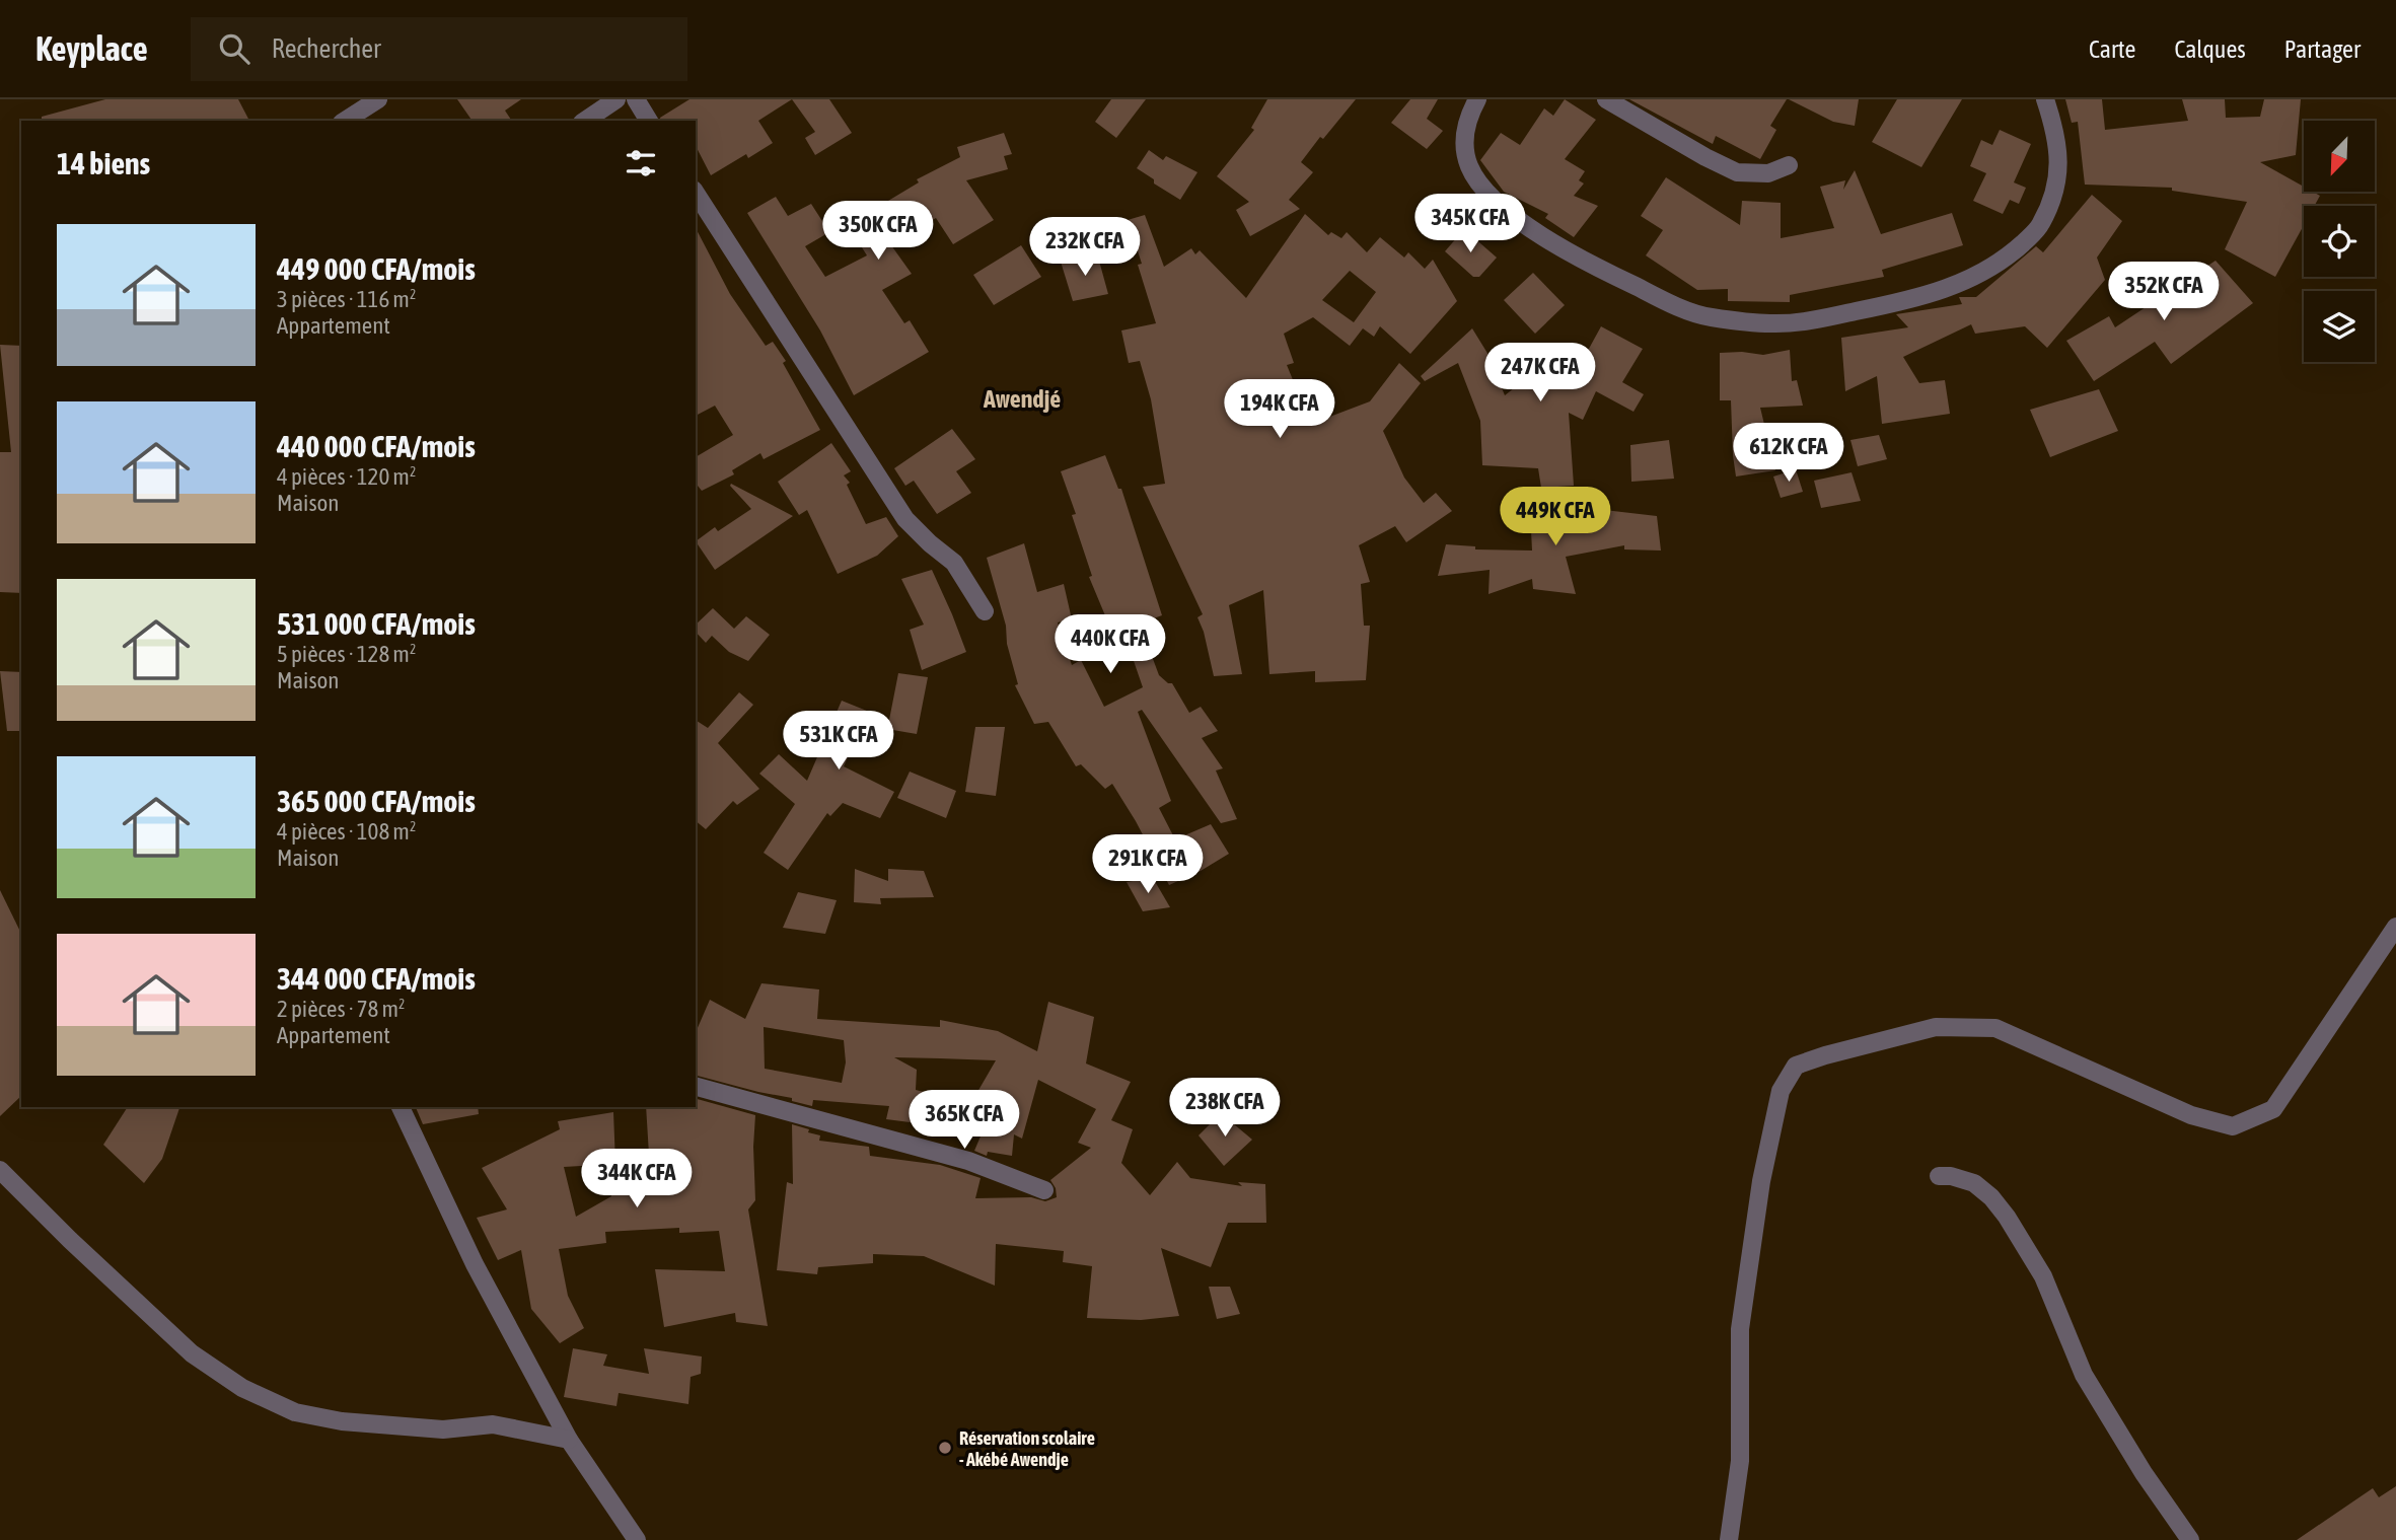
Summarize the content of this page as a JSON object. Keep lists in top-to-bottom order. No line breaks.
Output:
{"districts":["Awendjé"],"places":["Réservation scolaire - Akébé Awendje"],"north":"bottom left","page":{"header":"Keyplace","search":"Rechercher","nav":["Carte","Calques","Partager"],"heading":"14 biens","price":["345K CFA","350K CFA","232K CFA","352K CFA","247K CFA","194K CFA","612K CFA","449K CFA","440K CFA","531K CFA","291K CFA","238K CFA","365K CFA","344K CFA"],"list":[{"name":"449 000 CFA/mois","note":"3 pièces · 116 m² · Appartement"},{"name":"440 000 CFA/mois","note":"4 pièces · 120 m² · Maison"},{"name":"531 000 CFA/mois","note":"5 pièces · 128 m² · Maison"},{"name":"365 000 CFA/mois","note":"4 pièces · 108 m² · Maison"},{"name":"344 000 CFA/mois","note":"2 pièces · 78 m² · Appartement"}]}}
